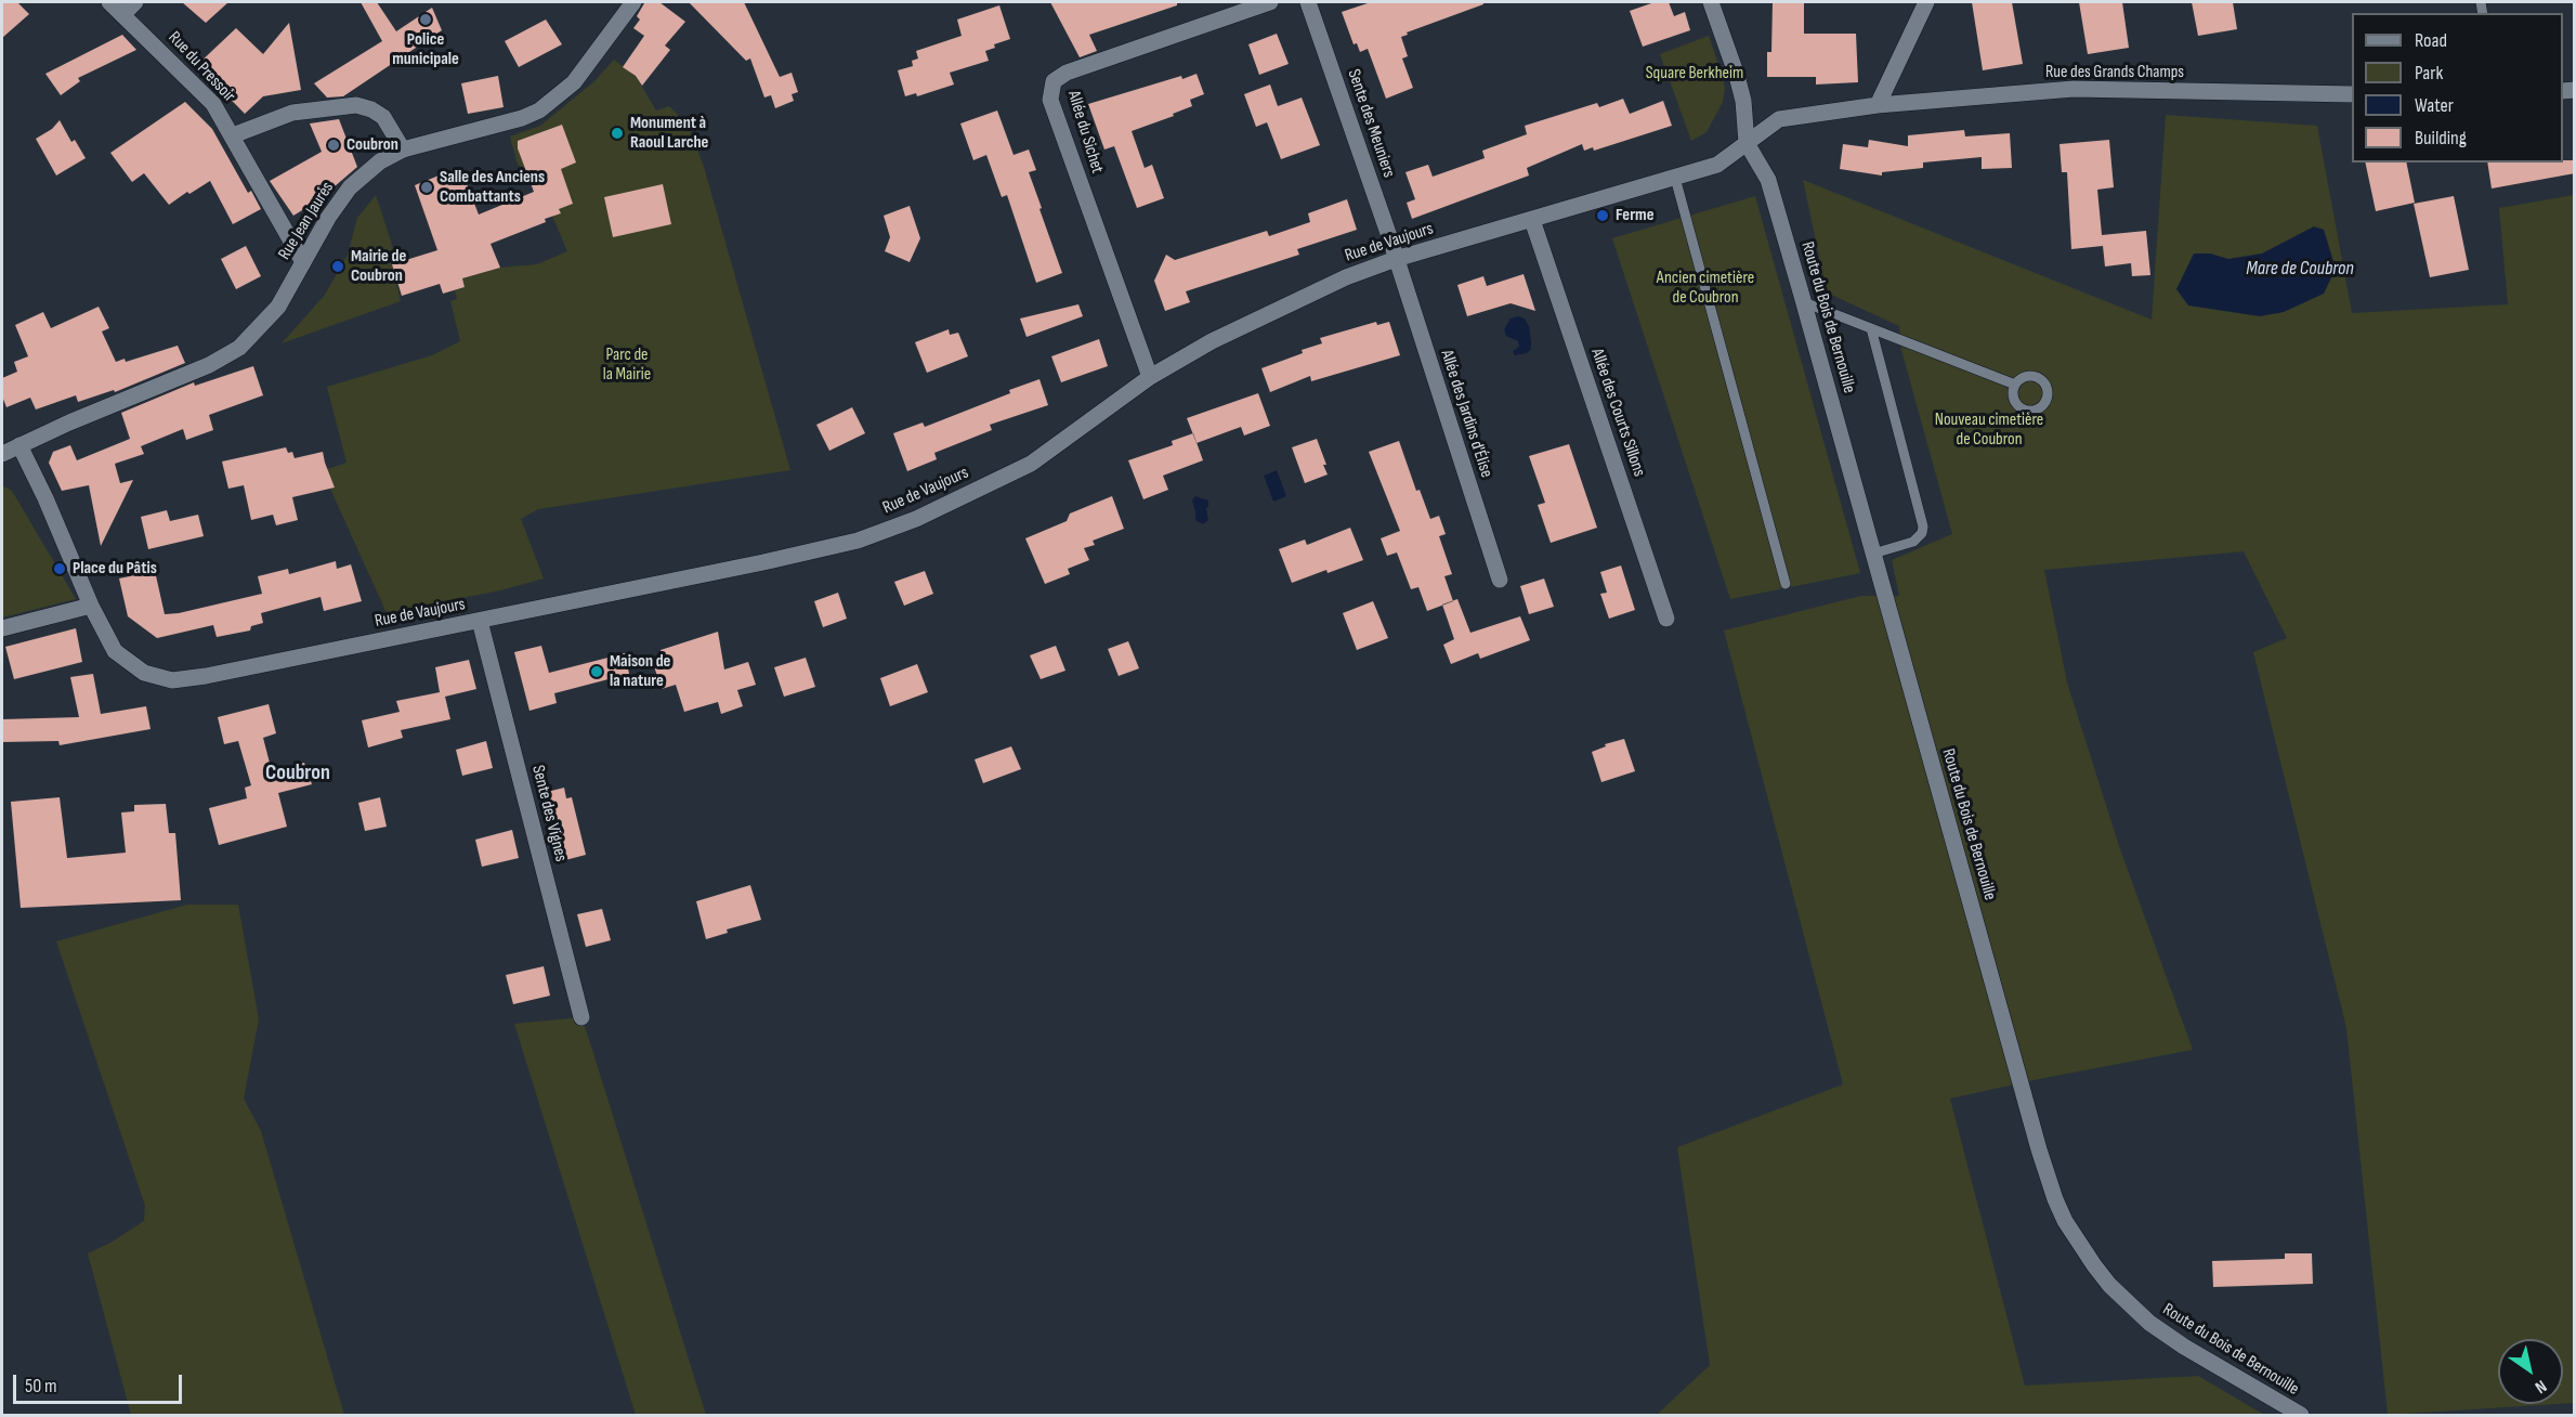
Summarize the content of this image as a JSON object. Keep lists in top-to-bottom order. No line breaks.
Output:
{"streets":{"street":["Rue du Pressoir","Rue des Grands Champs","Sente des Meuniers","Allée du Sichet","Rue Jean Jaurès","Rue de Vaujours","Route du Bois de Bernouille","Allée des Courts Sillons","Allée des Jardins d'Élise","Sente des Vignes"]},"crossings":[["Rue du Pressoir","Rue Jean Jaurès"],["Rue des Grands Champs","Rue de Vaujours"],["Rue des Grands Champs","Route du Bois de Bernouille"],["Sente des Meuniers","Rue de Vaujours"],["Sente des Meuniers","Allée des Jardins d'Élise"],["Allée du Sichet","Rue de Vaujours"],["Rue Jean Jaurès","Rue de Vaujours"],["Rue de Vaujours","Route du Bois de Bernouille"],["Rue de Vaujours","Allée des Courts Sillons"],["Rue de Vaujours","Allée des Jardins d'Élise"],["Rue de Vaujours","Sente des Vignes"]],"districts":["Coubron"],"water":["Mare de Coubron"],"parks":["Square Berkheim","Ancien cimetière de Coubron","Parc de la Mairie","Nouveau cimetière de Coubron"],"places":["Police municipale","Monument à Raoul Larche","Coubron","Salle des Anciens Combattants","Ferme","Mairie de Coubron","Place du Pâtis","Maison de la nature"],"legend":["Road","Park","Water","Building"],"scale_bar":"50 m","north":"bottom right"}
